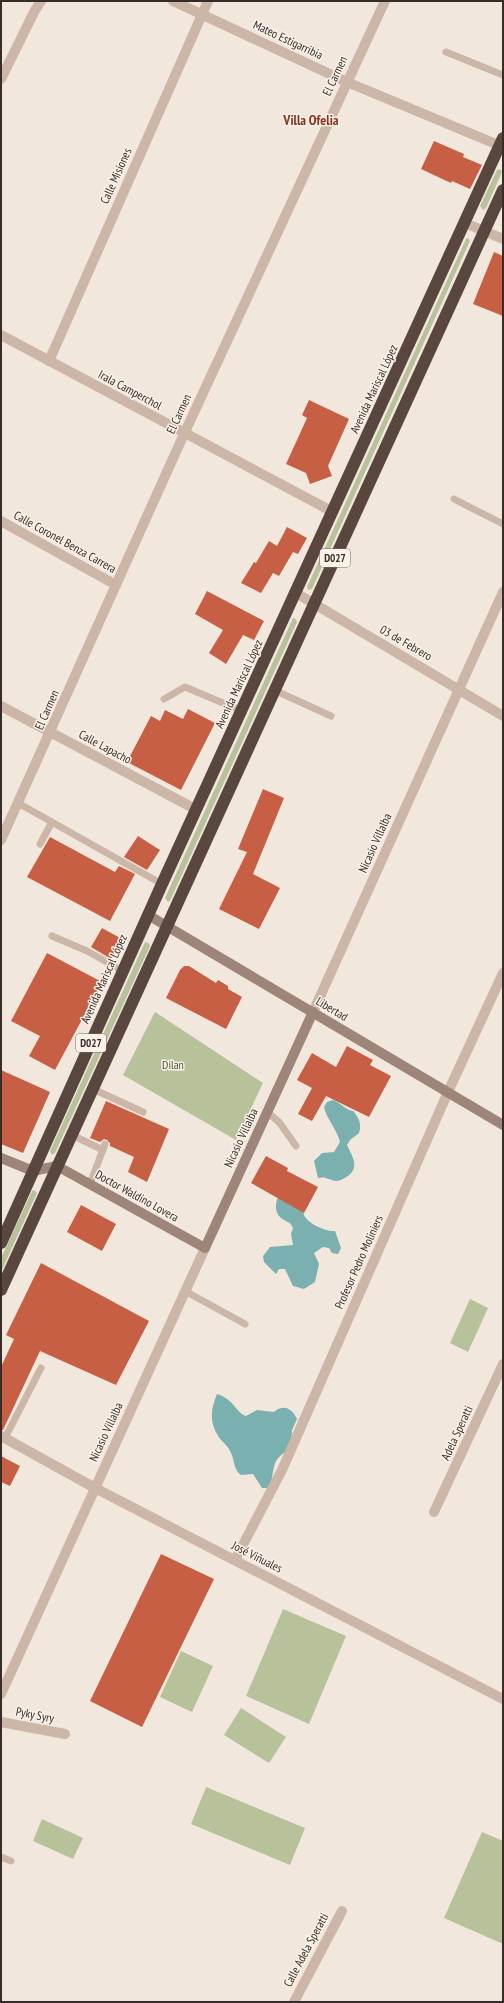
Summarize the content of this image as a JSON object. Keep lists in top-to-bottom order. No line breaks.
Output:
{"streets":{"highway":["Avenida Mariscal López","D027"],"main road":["Nicasio Villalba","Libertad","Doctor Waldino Lovera"],"street":["Mateo Estigarribia","El Carmen","Calle Misiones","Irala Camperchol","Calle Coronel Benza Carrera","03 de Febrero","Calle Lapacho","Profesor Pedro Moliniers","Adela Speratti","José Viñuales","Pyky Syry","Calle Adela Speratti"]},"crossings":[["Mateo Estigarribia","El Carmen"],["Mateo Estigarribia","Calle Misiones"],["Mateo Estigarribia","Avenida Mariscal López"],["El Carmen","Irala Camperchol"],["El Carmen","Calle Coronel Benza Carrera"],["El Carmen","Calle Lapacho"],["Calle Misiones","Irala Camperchol"],["Avenida Mariscal López","Irala Camperchol"],["Avenida Mariscal López","03 de Febrero"],["Avenida Mariscal López","Calle Lapacho"],["Avenida Mariscal López","Libertad"],["D027","03 de Febrero"],["D027","Libertad"],["D027","Doctor Waldino Lovera"],["03 de Febrero","Nicasio Villalba"],["Nicasio Villalba","Libertad"],["Nicasio Villalba","Doctor Waldino Lovera"],["Nicasio Villalba","José Viñuales"],["Libertad","Profesor Pedro Moliniers"],["Profesor Pedro Moliniers","José Viñuales"]],"districts":["Villa Ofelia"],"parks":["Dilan"]}
